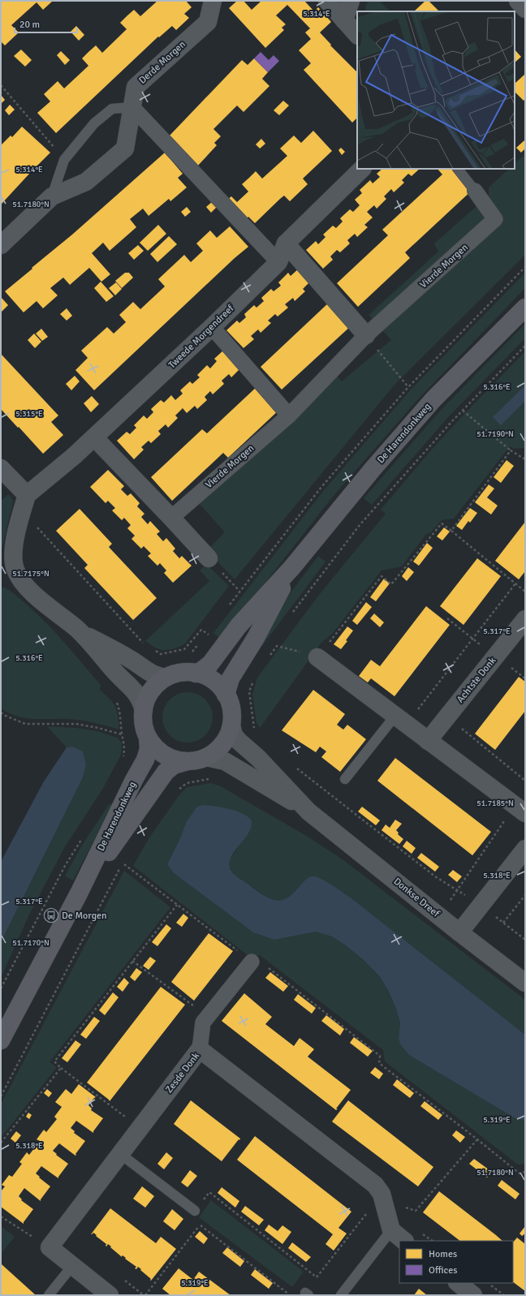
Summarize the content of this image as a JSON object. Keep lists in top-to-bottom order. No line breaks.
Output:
{"streets":{"main road":["De Harendonkweg"],"street":["Derde Morgen","Vierde Morgen","Tweede Morgendreef","Achtste Donk","Donkse Dreef","Zesde Donk"]},"crossings":[["De Harendonkweg","Donkse Dreef"]],"places":{"bus stop":["De Morgen"]},"legend":["Homes","Offices"],"scale_bar":"20 m","coordinates":["5.314°E","51.7180°N","5.316°E","5.315°E","51.7190°N","51.7175°N","5.317°E","51.7185°N","5.318°E","51.7170°N","5.319°E"]}
